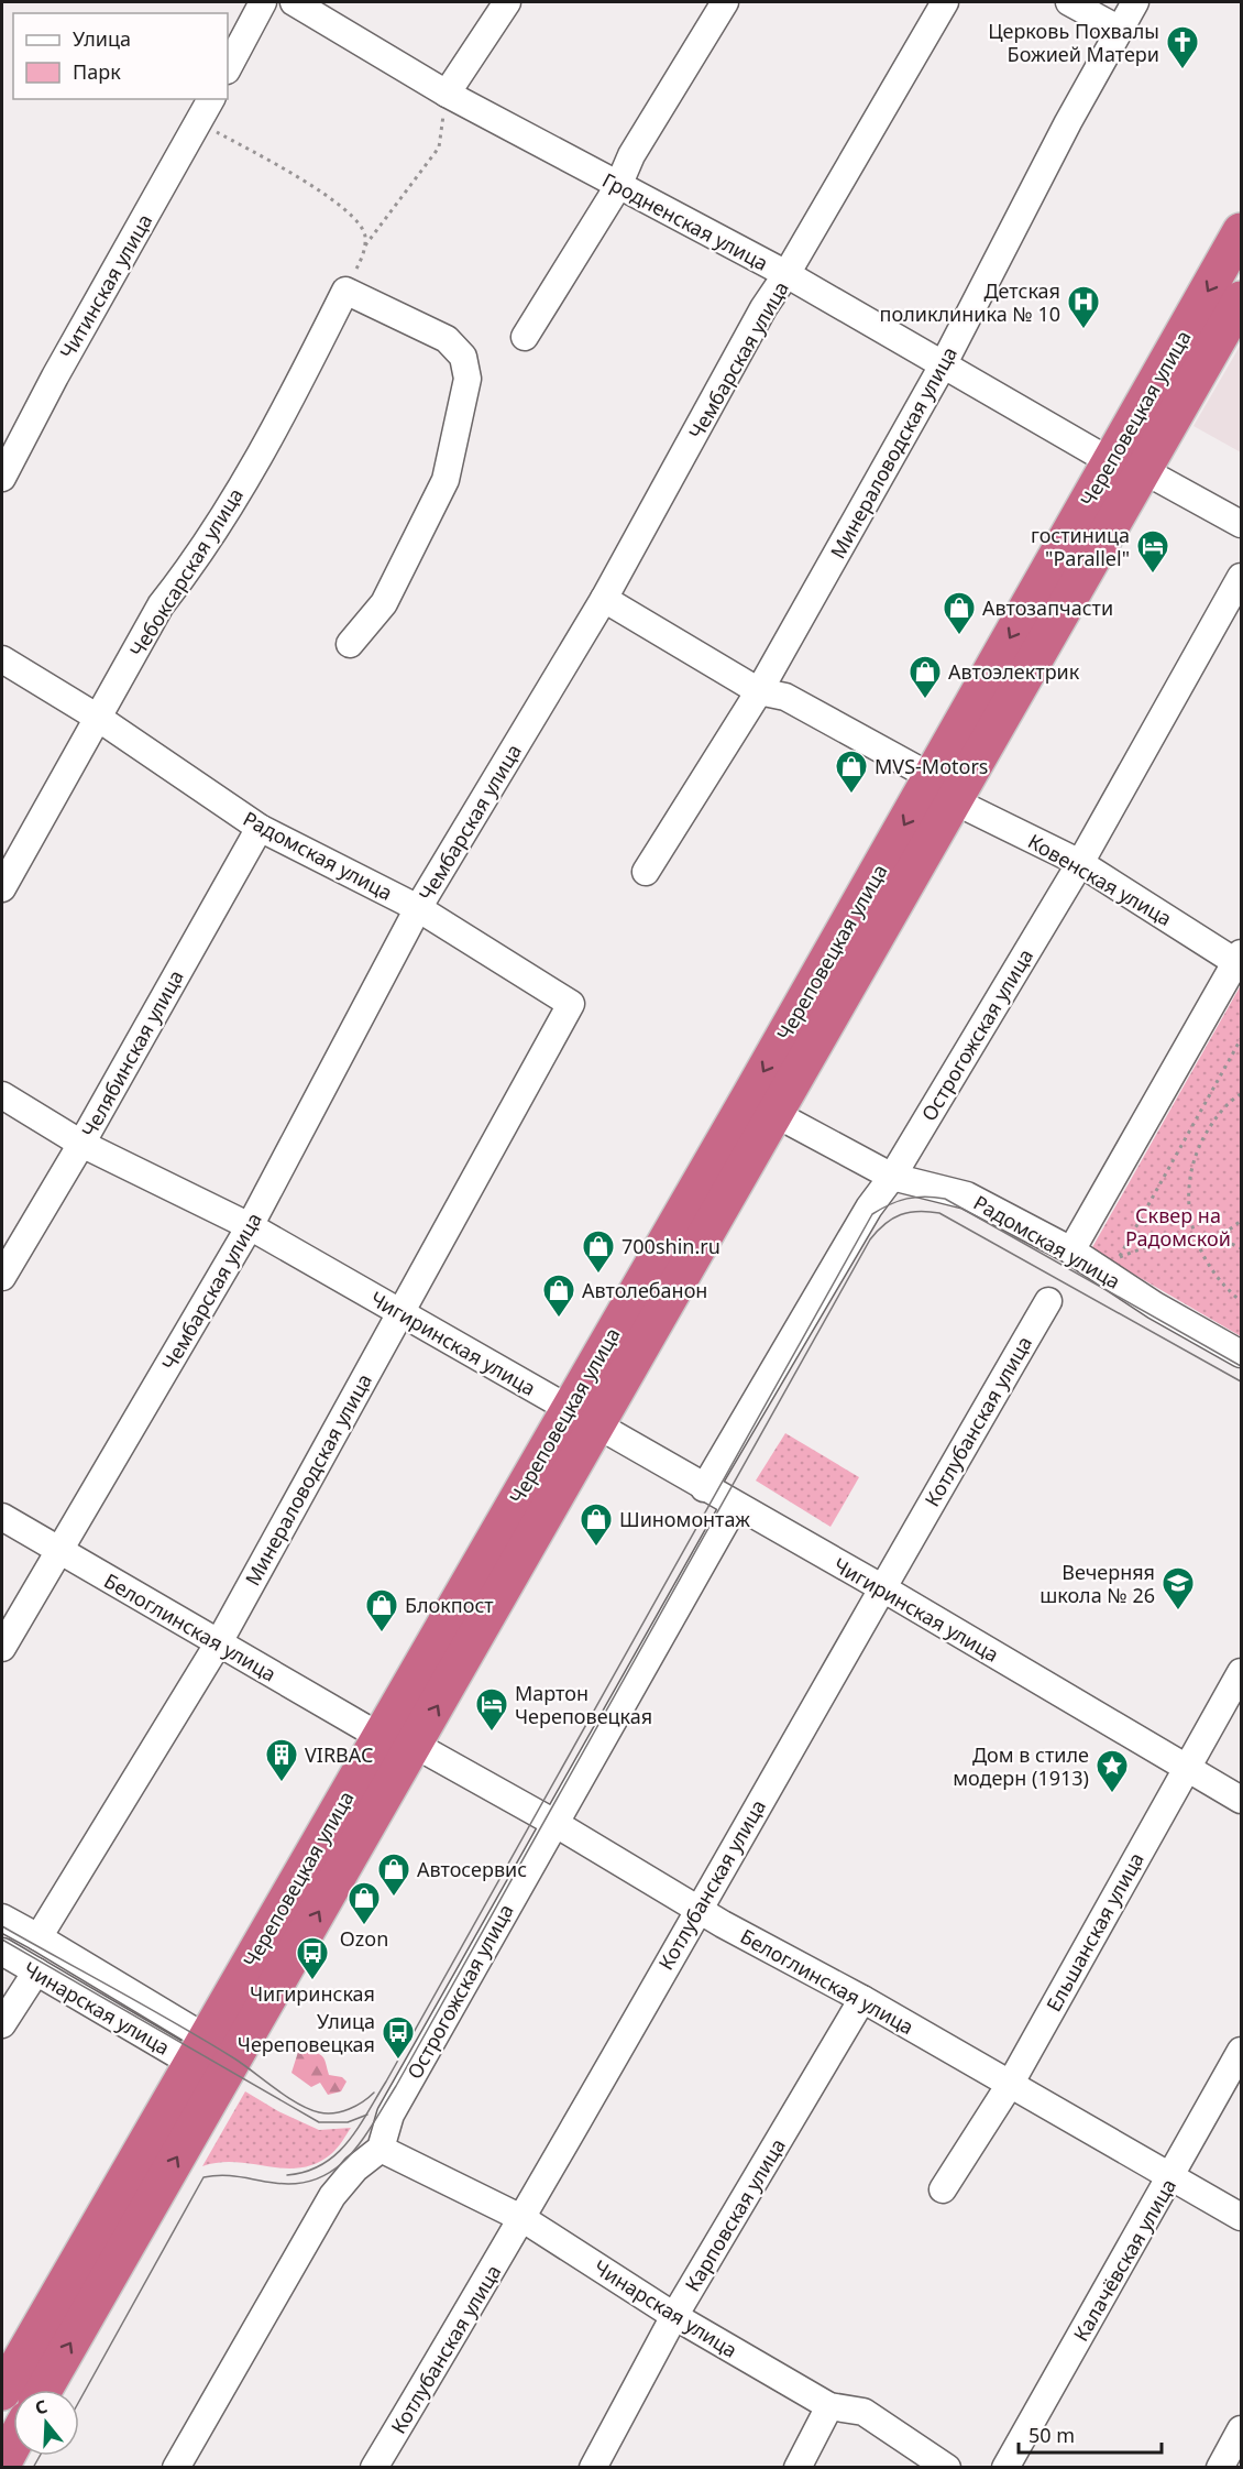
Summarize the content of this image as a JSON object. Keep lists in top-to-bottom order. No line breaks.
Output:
{"streets":{"highway":["Череповецкая улица"],"street":["Гродненская улица","Читинская улица","Чембарская улица","Минераловодская улица","Чебоксарская улица","Радомская улица","Ковенская улица","Острогожская улица","Челябинская улица","Чигиринская улица","Котлубанская улица","Белоглинская улица","Ельшанская улица","Чинарская улица","Карповская улица","Калачёвская улица"]},"crossings":[["Гродненская улица","Чембарская улица"],["Гродненская улица","Череповецкая улица"],["Гродненская улица","Минераловодская улица"],["Чембарская улица","Радомская улица"],["Чембарская улица","Ковенская улица"],["Чембарская улица","Чигиринская улица"],["Чембарская улица","Белоглинская улица"],["Череповецкая улица","Радомская улица"],["Череповецкая улица","Ковенская улица"],["Череповецкая улица","Чигиринская улица"],["Череповецкая улица","Белоглинская улица"],["Череповецкая улица","Чинарская улица"],["Минераловодская улица","Радомская улица"],["Минераловодская улица","Ковенская улица"],["Минераловодская улица","Чигиринская улица"],["Минераловодская улица","Белоглинская улица"],["Минераловодская улица","Чинарская улица"],["Чебоксарская улица","Радомская улица"],["Радомская улица","Острогожская улица"],["Радомская улица","Челябинская улица"],["Ковенская улица","Острогожская улица"],["Острогожская улица","Чигиринская улица"],["Острогожская улица","Белоглинская улица"],["Острогожская улица","Чинарская улица"],["Челябинская улица","Чигиринская улица"],["Чигиринская улица","Котлубанская улица"],["Чигиринская улица","Ельшанская улица"],["Котлубанская улица","Белоглинская улица"],["Котлубанская улица","Чинарская улица"],["Белоглинская улица","Ельшанская улица"],["Белоглинская улица","Карповская улица"],["Белоглинская улица","Калачёвская улица"],["Чинарская улица","Карповская улица"]],"parks":["Сквер на Радомской"],"places":{"church":["Церковь Похвалы Божией Матери"],"hospital":["Детская поликлиника № 10"],"hotel":["гостиница \"Parallel\"","Мартон Череповецкая"],"shop":["Автозапчасти","Автоэлектрик","MVS-Motors","700shin.ru","Автолебанон","Шиномонтаж","Блокпост","Автосервис","Ozon"],"school or university":["Вечерняя школа № 26"],"building":["VIRBAC"],"place":["Дом в стиле модерн (1913)"],"bus stop":["Чигиринская","Улица Череповецкая"]},"legend":["Улица","Парк"],"scale_bar":"50 m","north":"top"}
